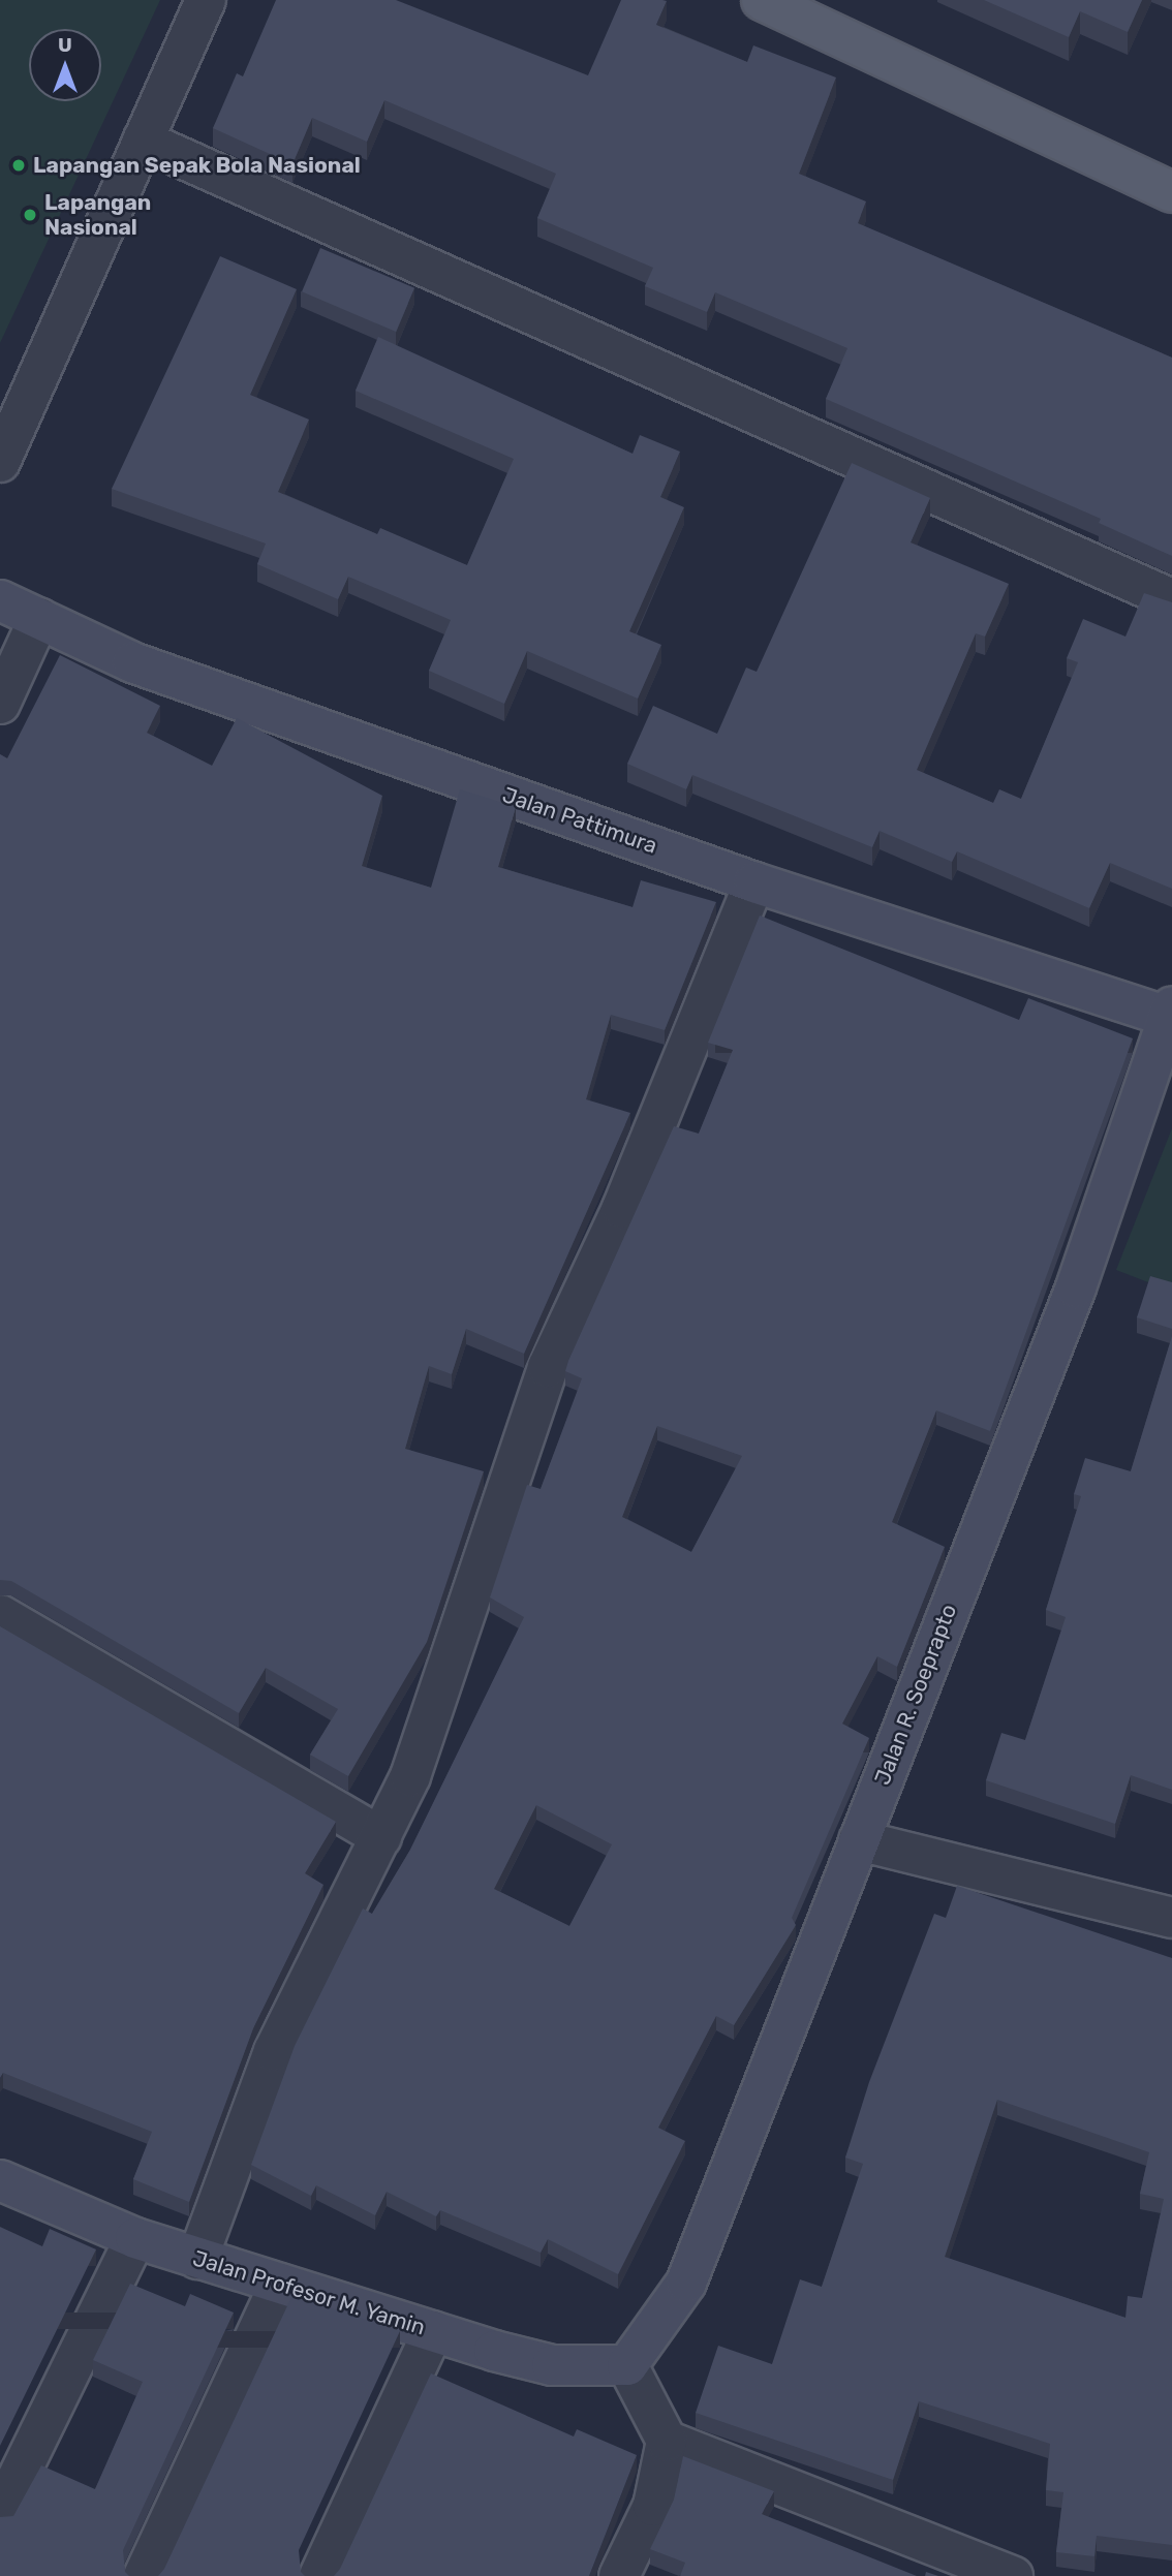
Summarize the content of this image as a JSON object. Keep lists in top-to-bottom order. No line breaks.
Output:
{"streets":{"main road":["Jalan Pattimura","Jalan R. Soeprapto","Jalan Profesor M. Yamin"]},"crossings":[["Jalan Pattimura","Jalan R. Soeprapto"],["Jalan R. Soeprapto","Jalan Profesor M. Yamin"]],"places":["Lapangan Sepak Bola Nasional","Lapangan Nasional"],"north":"top"}
